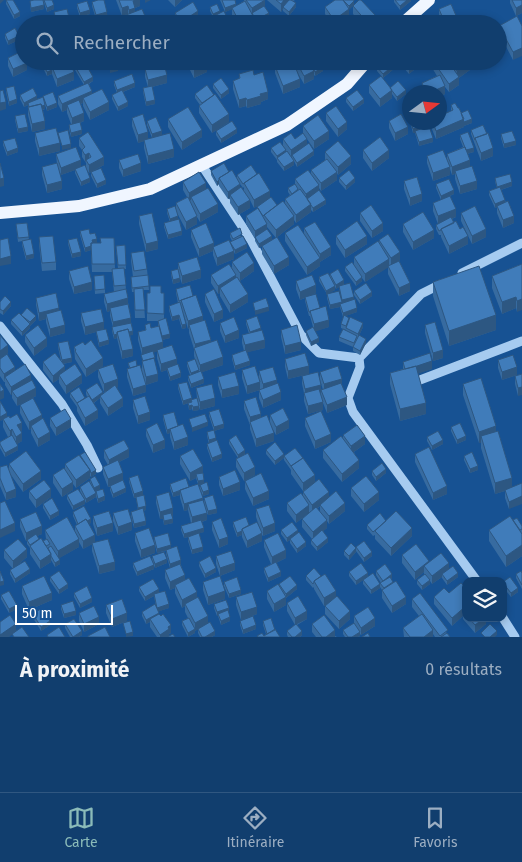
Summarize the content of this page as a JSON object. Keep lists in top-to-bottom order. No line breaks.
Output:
{"scale_bar":"50 m","north":"right","page":{"search":"Rechercher","scale":"50 m","heading":["À proximité","0 résultats"],"nav":["Carte","Itinéraire","Favoris"]}}
